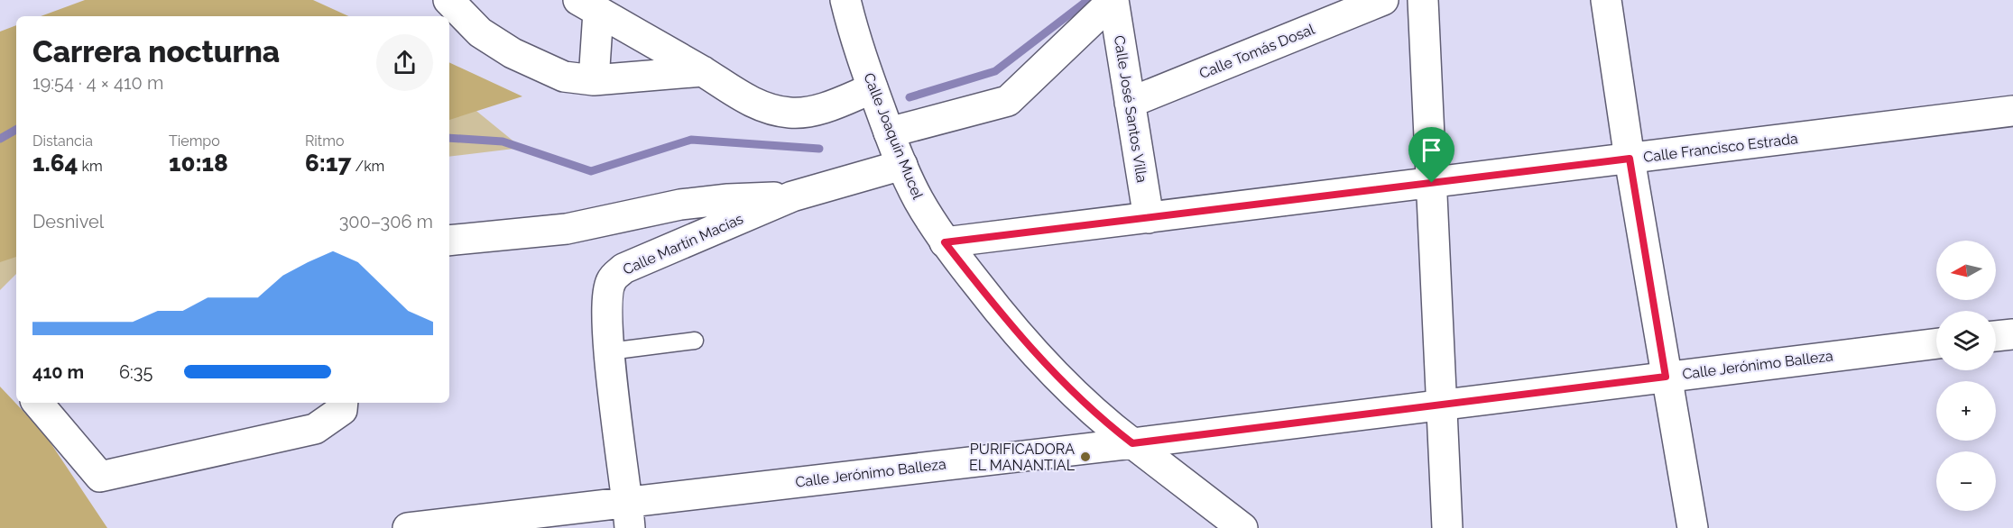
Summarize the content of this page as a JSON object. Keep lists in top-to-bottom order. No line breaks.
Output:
{"streets":{"street":["Calle Tomás Dosal","Calle José Santos Villa","Calle Joaquín Mucel","Calle Francisco Estrada","Calle Martín Macías","Calle Jerónimo Balleza"]},"crossings":[["Calle Tomás Dosal","Calle José Santos Villa"],["Calle José Santos Villa","Calle Francisco Estrada"],["Calle Joaquín Mucel","Calle Francisco Estrada"],["Calle Joaquín Mucel","Calle Martín Macías"],["Calle Joaquín Mucel","Calle Jerónimo Balleza"],["Calle Martín Macías","Calle Jerónimo Balleza"]],"places":["PURIFICADORA EL MANANTIAL"],"north":"left","page":{"heading":["Carrera nocturna","19:54 · 4 × 410 m"],"stats":[["Distancia","1.64 km"],["Tiempo","10:18"],["Ritmo","6:17 /km"]],"chart":["Desnivel","300–306 m"],"map_buttons":["+","−"],"list":[{"name":"410 m","note":"6:35"}]}}
